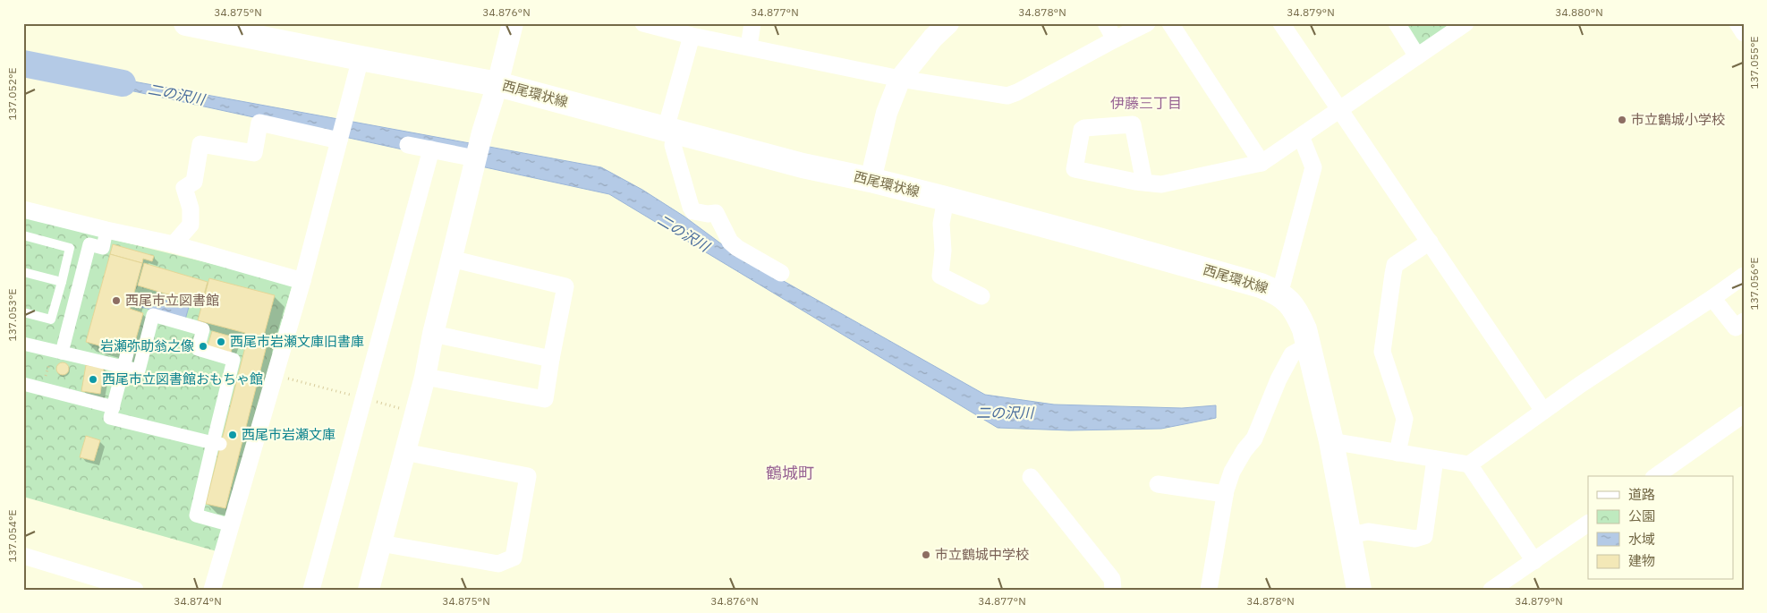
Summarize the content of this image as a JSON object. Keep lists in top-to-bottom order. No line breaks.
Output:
{"streets":{"main road":["西尾環状線"]},"districts":["伊藤三丁目","鶴城町"],"water":["二の沢川"],"places":["市立鶴城小学校","西尾市立図書館","西尾市岩瀬文庫旧書庫","岩瀬弥助翁之像","西尾市立図書館おもちゃ館","西尾市岩瀬文庫","市立鶴城中学校"],"legend":["道路","公園","水域","建物"],"coordinates":["34.875°N","34.876°N","34.877°N","34.878°N","34.879°N","34.880°N","137.055°E","137.052°E","137.056°E","137.053°E","137.054°E","34.874°N"]}
